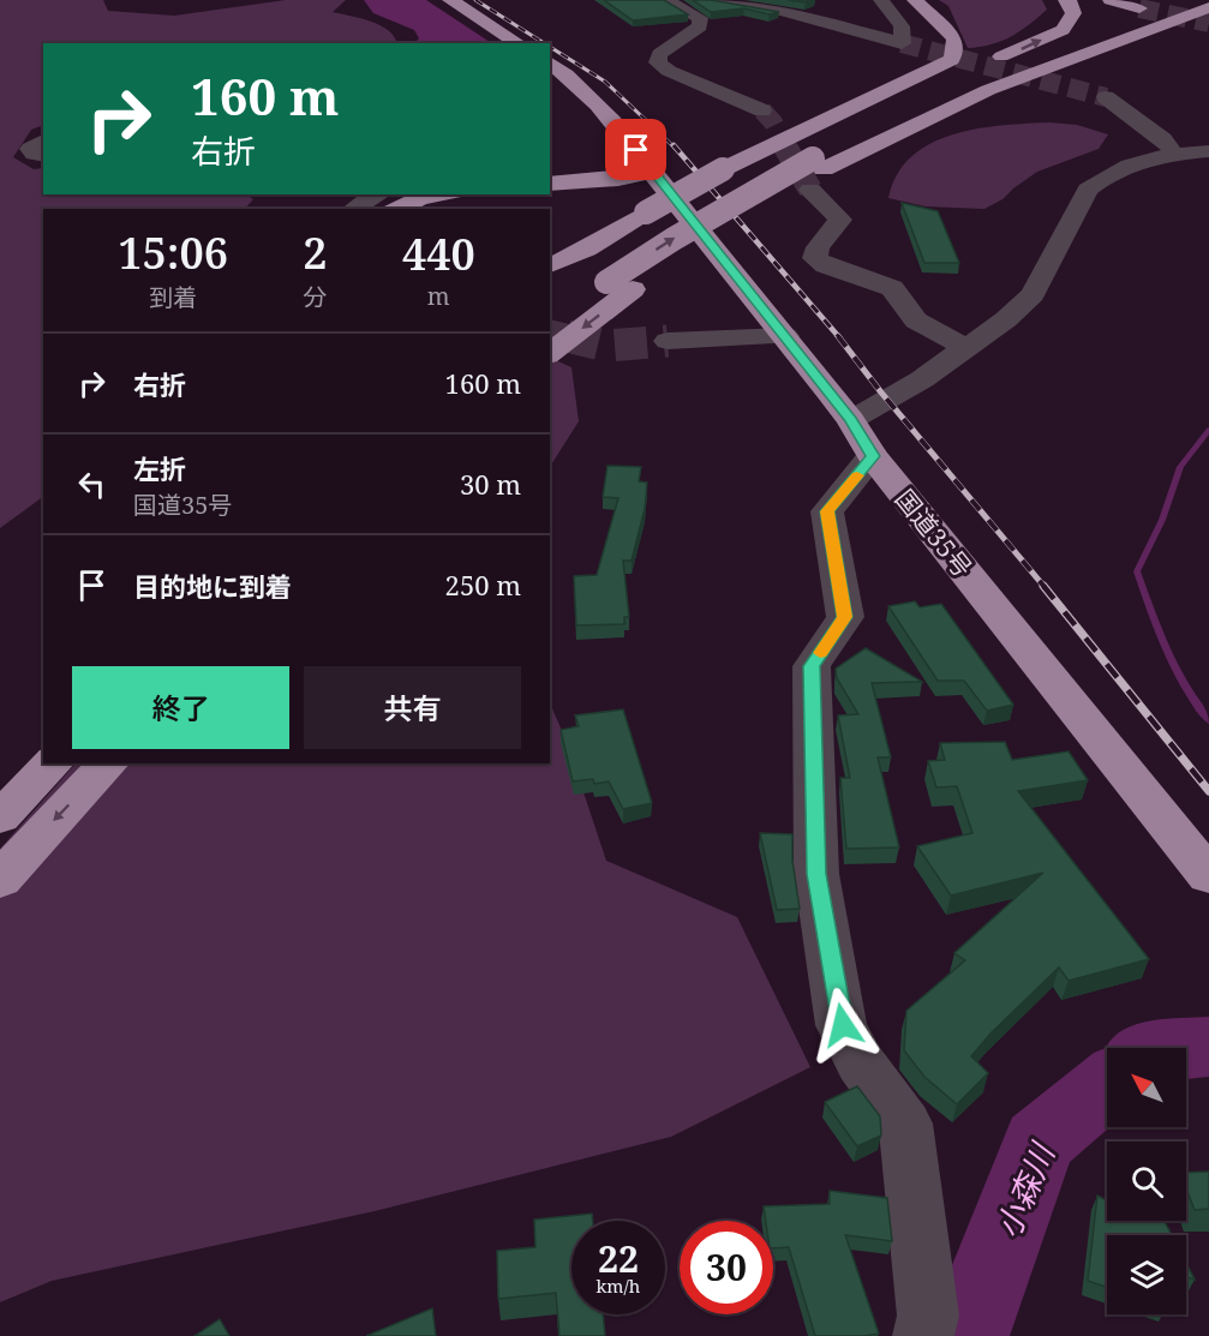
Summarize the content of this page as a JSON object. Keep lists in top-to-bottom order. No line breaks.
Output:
{"streets":{"highway":["国道35号"]},"water":["小森川"],"north":"top left","page":{"turn":["160 m","右折"],"eta":["15:06","到着","2","分","440","m"],"list":[{"name":"右折","value":"160 m"},{"name":"左折","note":"国道35号","value":"30 m"},{"name":"目的地に到着","value":"250 m"}],"buttons":["終了","共有"],"speed":"22 km/h","limit":"30"}}
